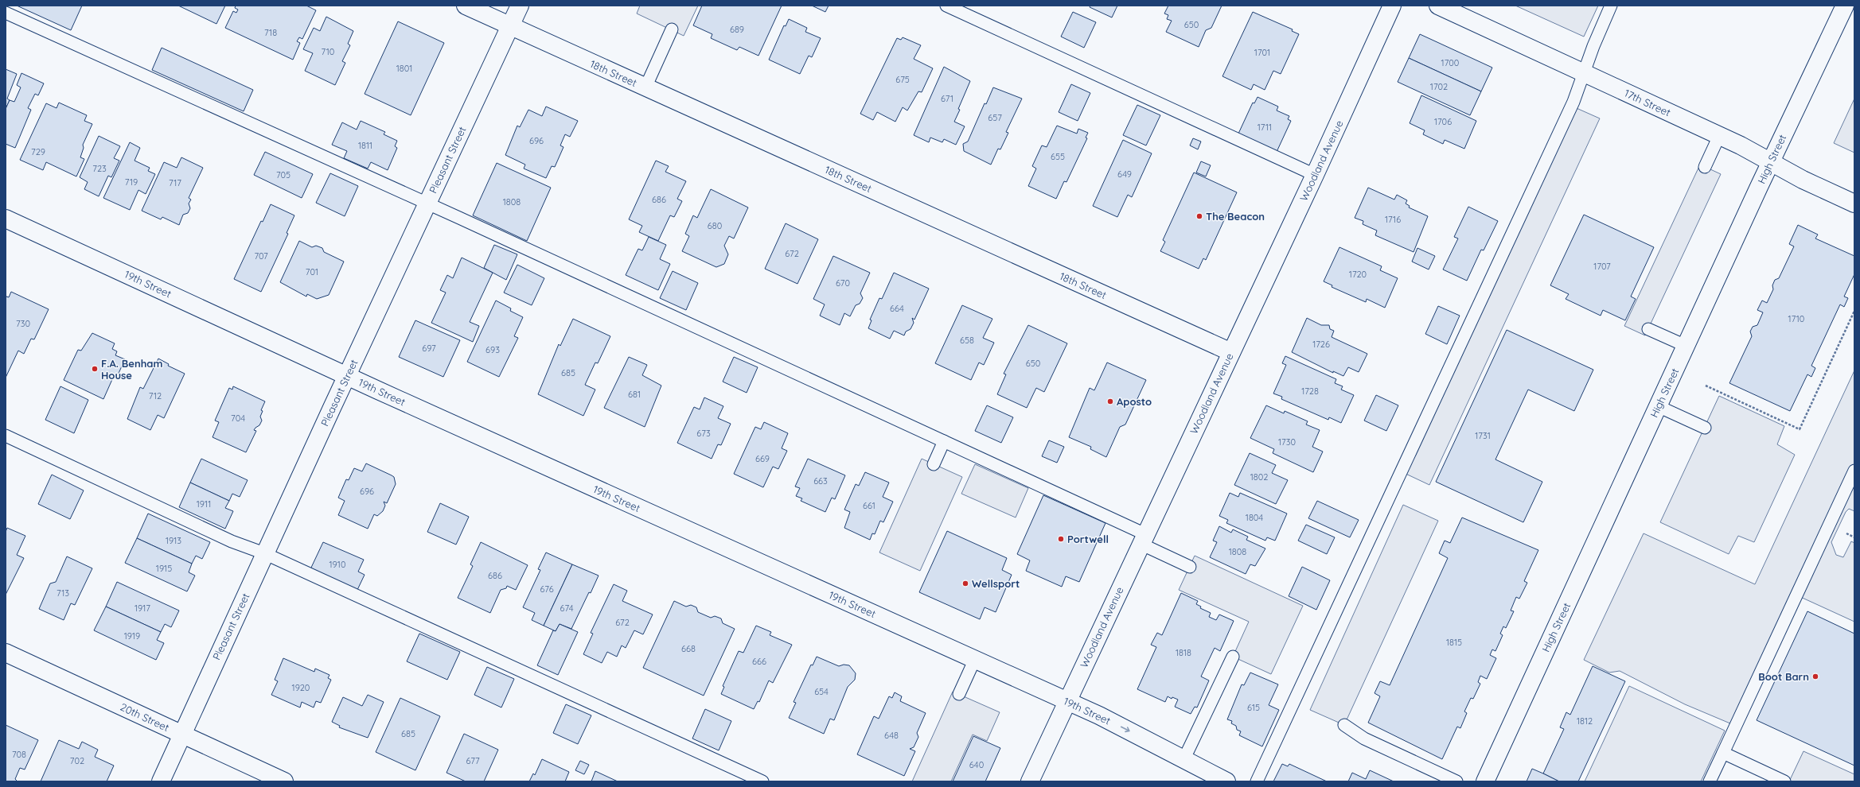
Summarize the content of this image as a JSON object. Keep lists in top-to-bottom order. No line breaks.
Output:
{"streets":{"street":["18th Street","17th Street","High Street","Pleasant Street","Woodland Avenue","19th Street","20th Street"]},"crossings":[["18th Street","Pleasant Street"],["18th Street","Woodland Avenue"],["17th Street","High Street"],["Pleasant Street","19th Street"],["Pleasant Street","20th Street"],["Woodland Avenue","19th Street"]],"places":["The Beacon","F.A. Benham House","Aposto","Portwell","Wellsport","Boot Barn"],"house_numbers":["650","689","718","710","1701","1700","1801","675","1702","671","657","1706","1711","696","1811","729","655","723","649","705","719","717","686","1808","1716","680","672","707","1707","701","1720","670","664","1710","730","658","1726","697","693","650","685","1728","681","712","704","673","1731","1730","669","1802","663","696","1911","661","1804","1913","1808","1910","1915","686","676","713","1917","674","672","1919","1815","668","1818","666","1920","654","615","1812","685","648","708","702","677","640"]}
